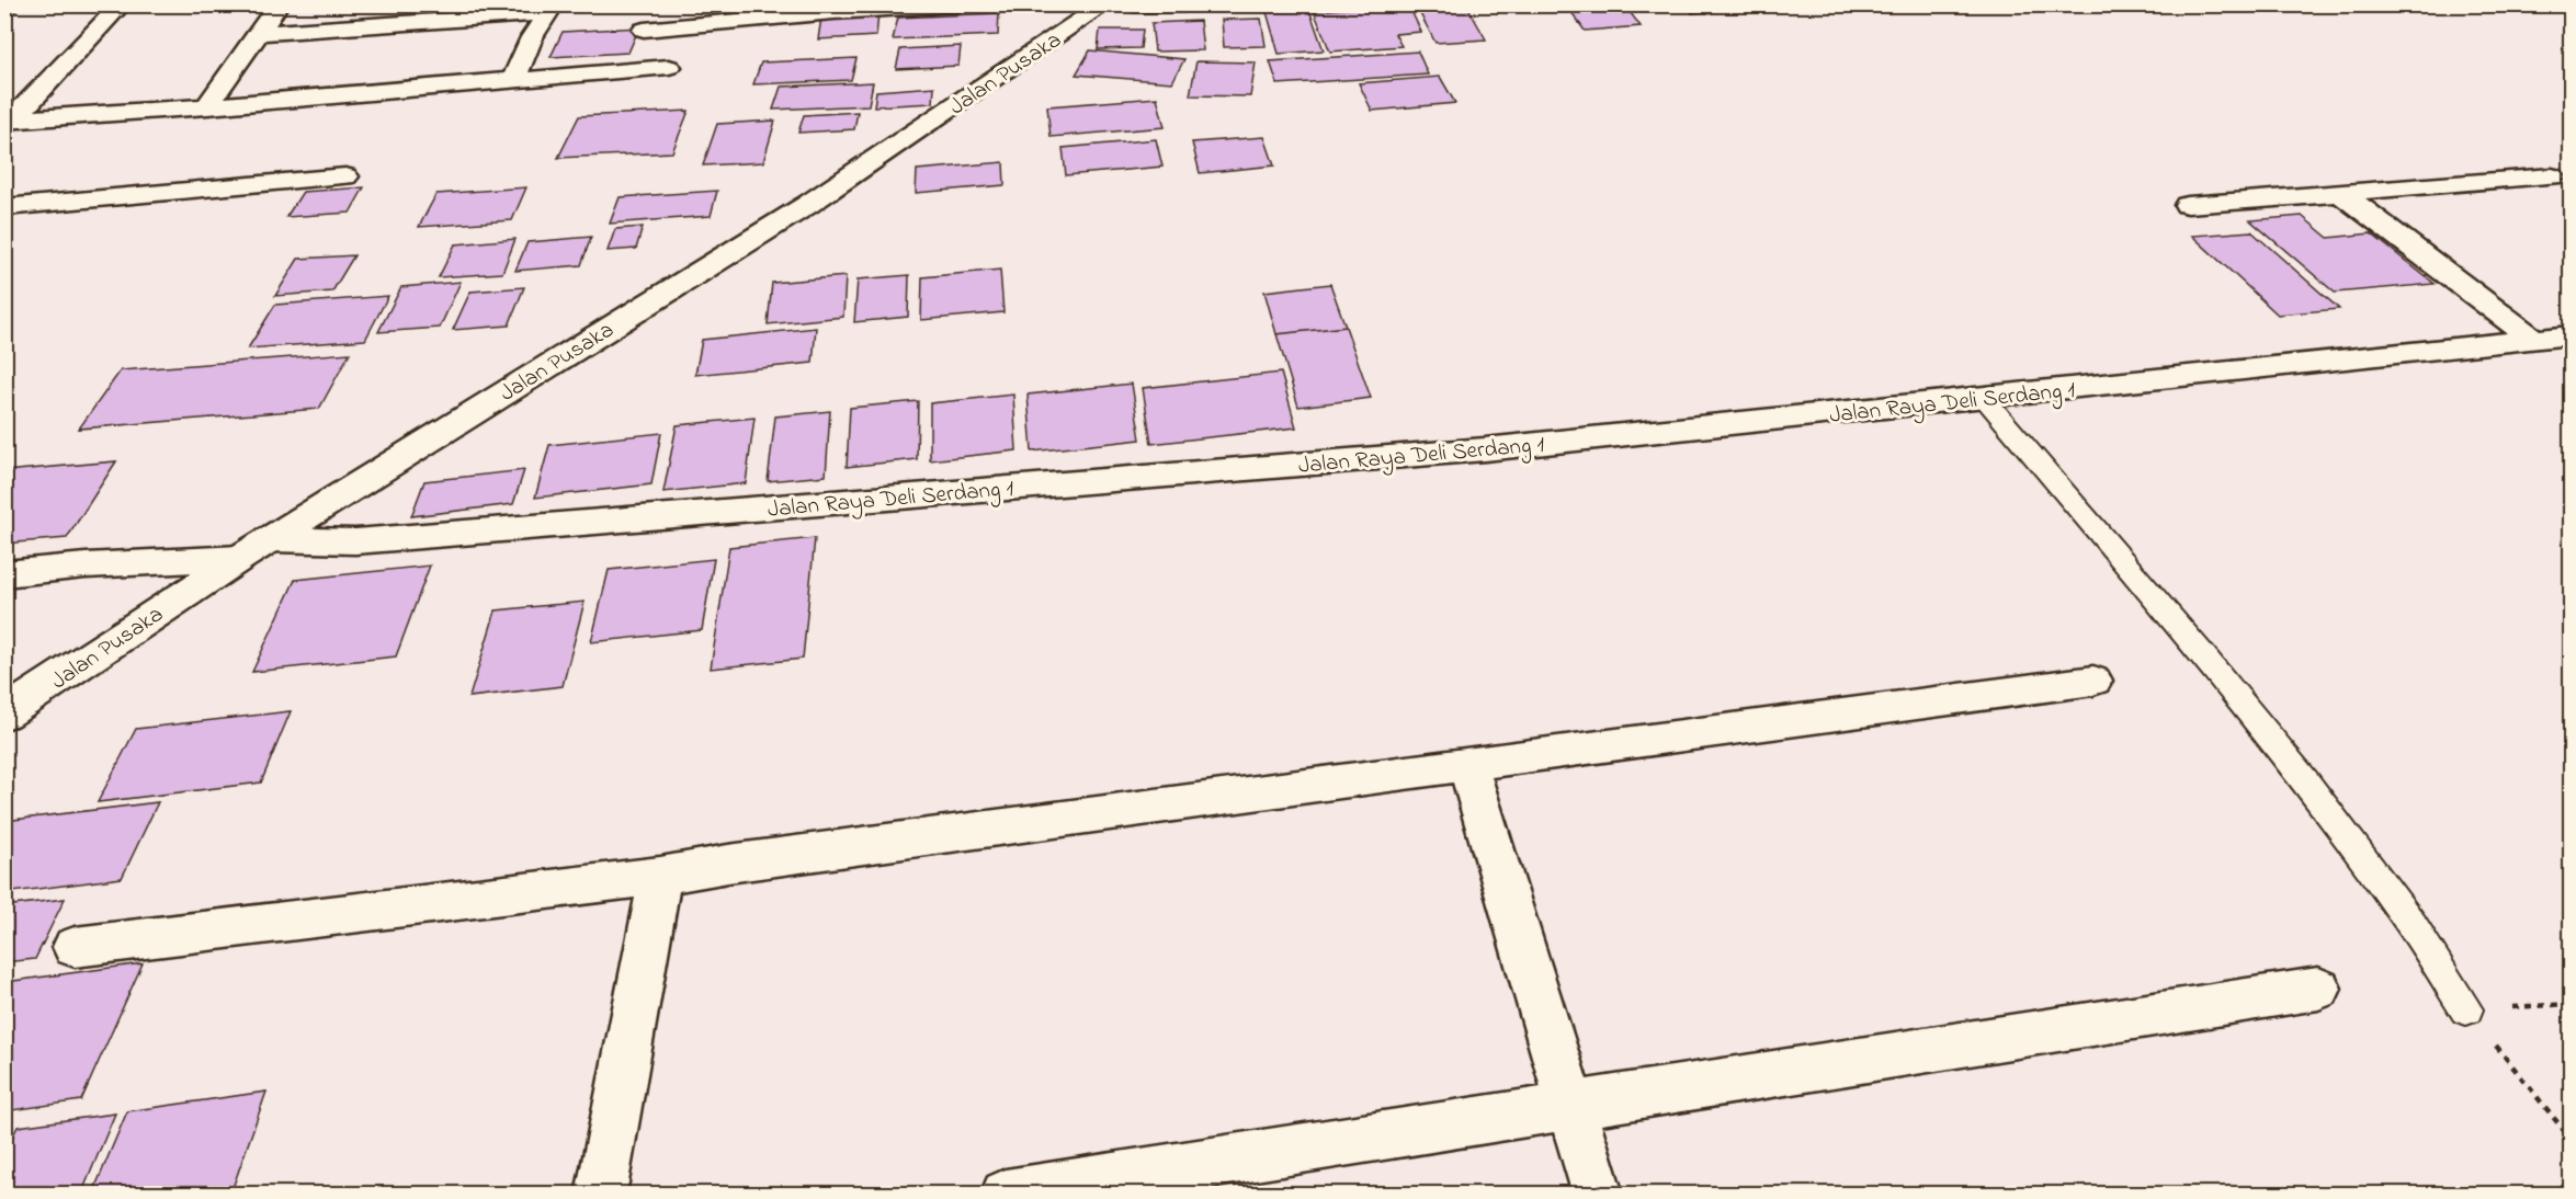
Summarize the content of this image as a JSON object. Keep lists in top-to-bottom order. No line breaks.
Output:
{"streets":{"street":["Jalan Pusaka","Jalan Raya Deli Serdang 1"]},"crossings":[["Jalan Pusaka","Jalan Raya Deli Serdang 1"]]}
